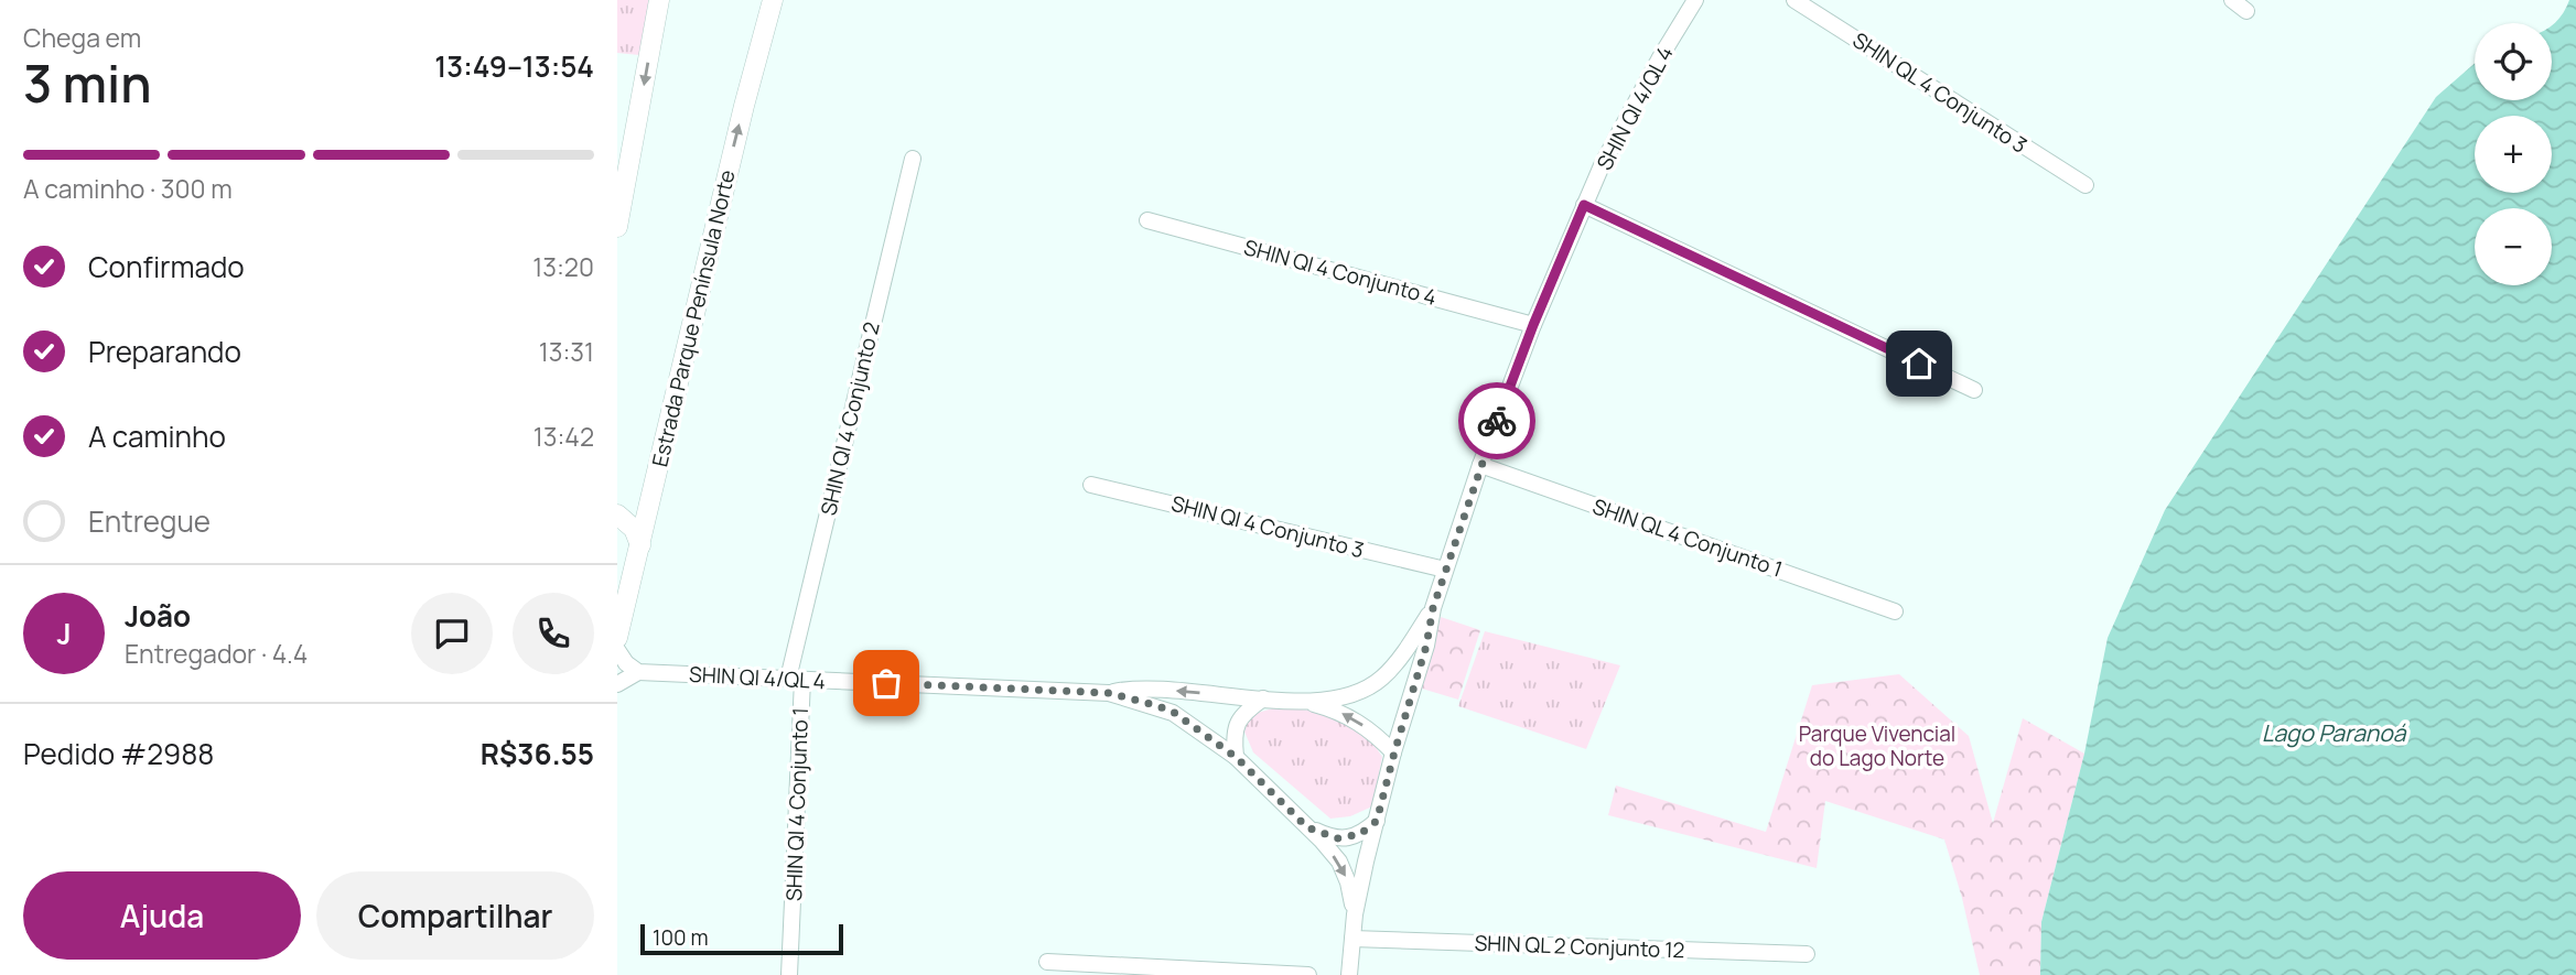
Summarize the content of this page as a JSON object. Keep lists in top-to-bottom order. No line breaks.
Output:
{"streets":{"main road":["Estrada Parque Península Norte"],"street":["SHIN QL 4 Conjunto 3","SHIN QI 4/QL 4","SHIN QI 4 Conjunto 4","SHIN QI 4 Conjunto 2","SHIN QI 4 Conjunto 3","SHIN QL 4 Conjunto 1","SHIN QI 4 Conjunto 1","SHIN QL 2 Conjunto 12"]},"crossings":[["SHIN QI 4/QL 4","SHIN QI 4 Conjunto 4"],["SHIN QI 4/QL 4","SHIN QI 4 Conjunto 2"],["SHIN QI 4/QL 4","SHIN QI 4 Conjunto 3"],["SHIN QI 4/QL 4","SHIN QL 4 Conjunto 1"],["SHIN QI 4/QL 4","SHIN QI 4 Conjunto 1"],["SHIN QI 4 Conjunto 2","SHIN QI 4 Conjunto 1"]],"water":["Lago Paranoá"],"parks":["Parque Vivencial do Lago Norte"],"scale_bar":"100 m","page":{"heading":["3 min","Chega em","13:49–13:54"],"panel":["João","Entregador · 4.4","Pedido #2988","R$36.55"],"map_buttons":["+","−"],"bar":"A caminho · 300 m","list":[["Confirmado","13:20"],["Preparando","13:31"],["A caminho","13:42"],"Entregue"],"round":"J","buttons":["Ajuda","Compartilhar"],"scale":"100 m"}}
